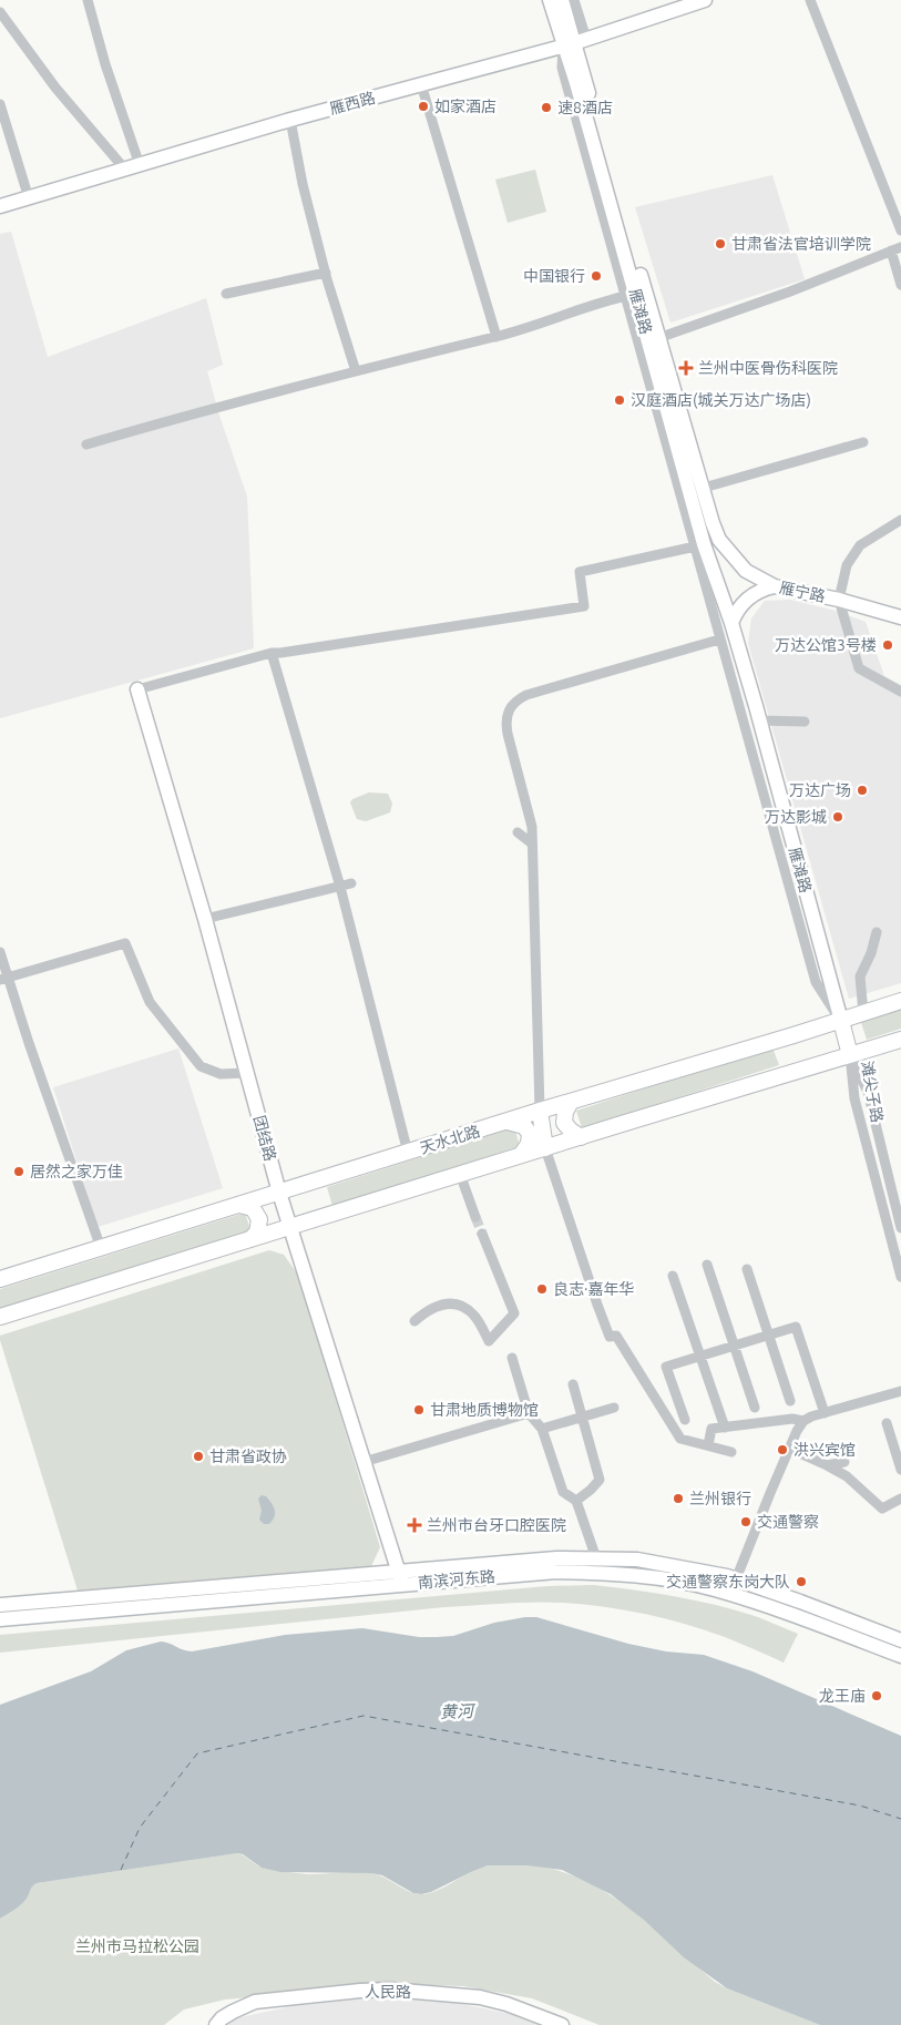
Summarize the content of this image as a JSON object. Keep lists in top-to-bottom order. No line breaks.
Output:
{"streets":{"main road":["雁西路","雁滩路","雁宁路","团结路","天水北路","南滨河东路","人民路"],"street":["滩尖子路"]},"crossings":[["雁西路","雁滩路"],["雁滩路","雁宁路"],["雁滩路","天水北路"],["团结路","天水北路"],["团结路","南滨河东路"]],"water":["黄河"],"parks":["兰州市马拉松公园"],"places":{"other":["如家酒店","速8酒店","甘肃省法官培训学院","中国银行","汉庭酒店(城关万达广场店)","万达公馆3号楼","万达广场","万达影城","居然之家万佳","良志·嘉年华","甘肃地质博物馆","洪兴宾馆","甘肃省政协","兰州银行","交通警察","交通警察东岗大队","龙王庙"],"health":["兰州中医骨伤科医院","兰州市台牙口腔医院"]}}
